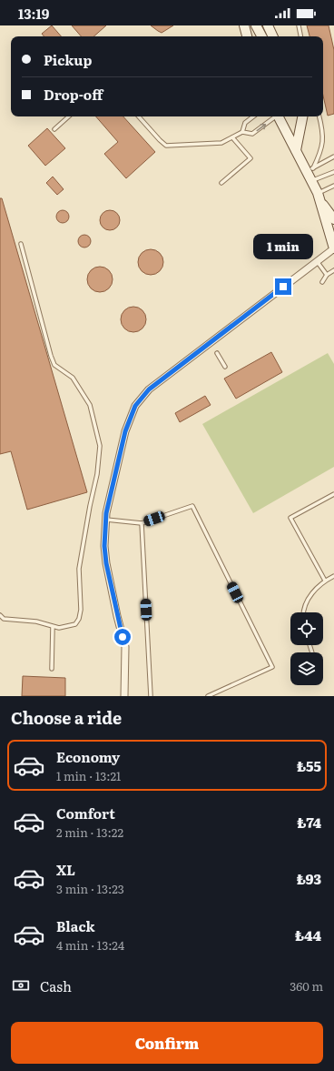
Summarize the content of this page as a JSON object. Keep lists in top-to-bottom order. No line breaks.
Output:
{"page":{"status":"13:19","banner":["Pickup","Drop-off"],"bubble":"1 min","heading":"Choose a ride","list":[{"name":"Economy","note":"1 min · 13:21","value":"₺55"},{"name":"Comfort","note":"2 min · 13:22","value":"₺74"},{"name":"XL","note":"3 min · 13:23","value":"₺93"},{"name":"Black","note":"4 min · 13:24","value":"₺44"}],"pay":["Cash","360 m"],"buttons":"Confirm"}}
